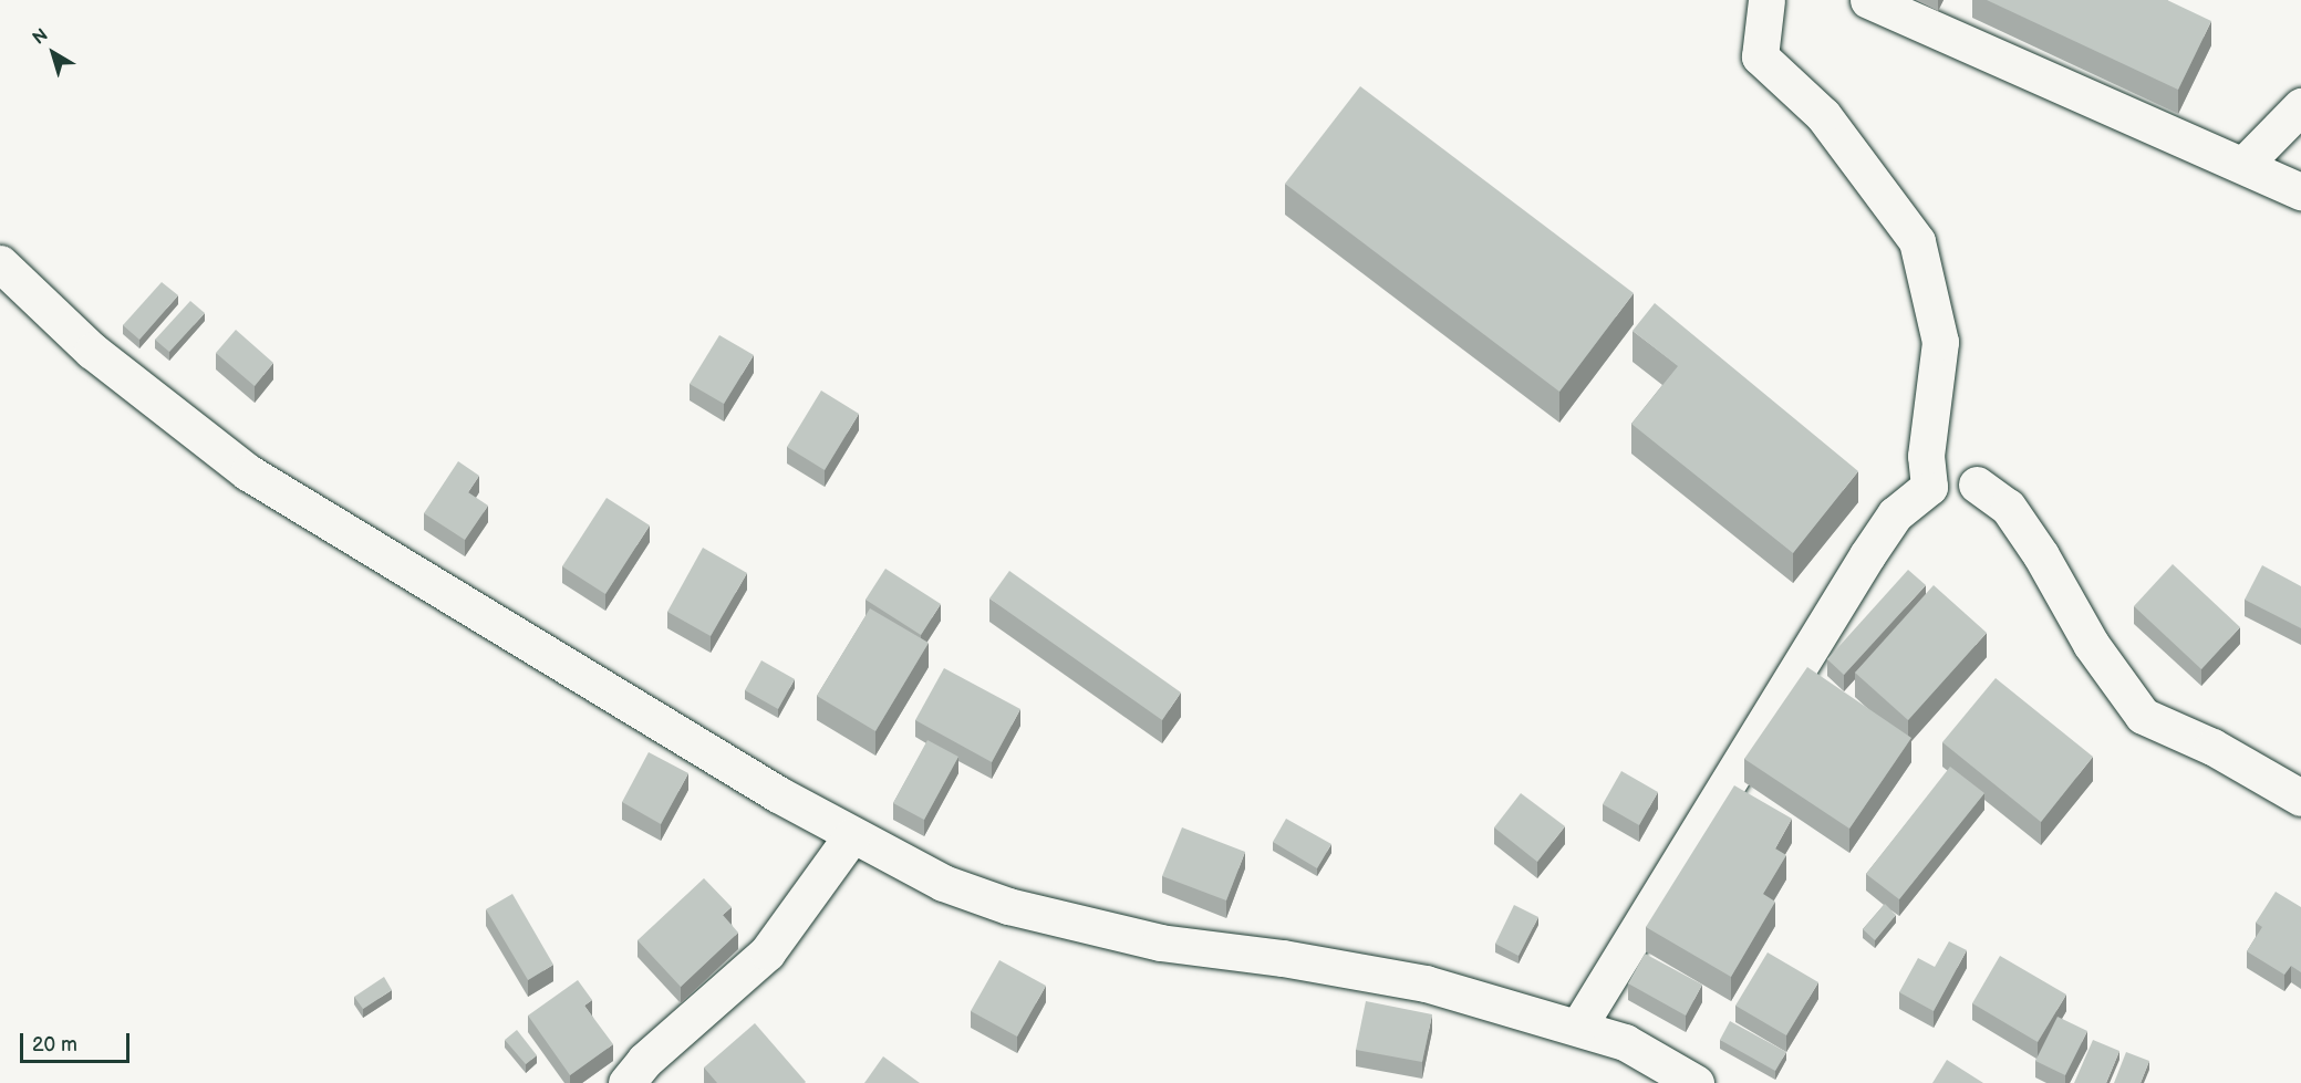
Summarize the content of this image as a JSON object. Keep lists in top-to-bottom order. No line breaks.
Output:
{"scale_bar":"20 m","north":"top left"}
